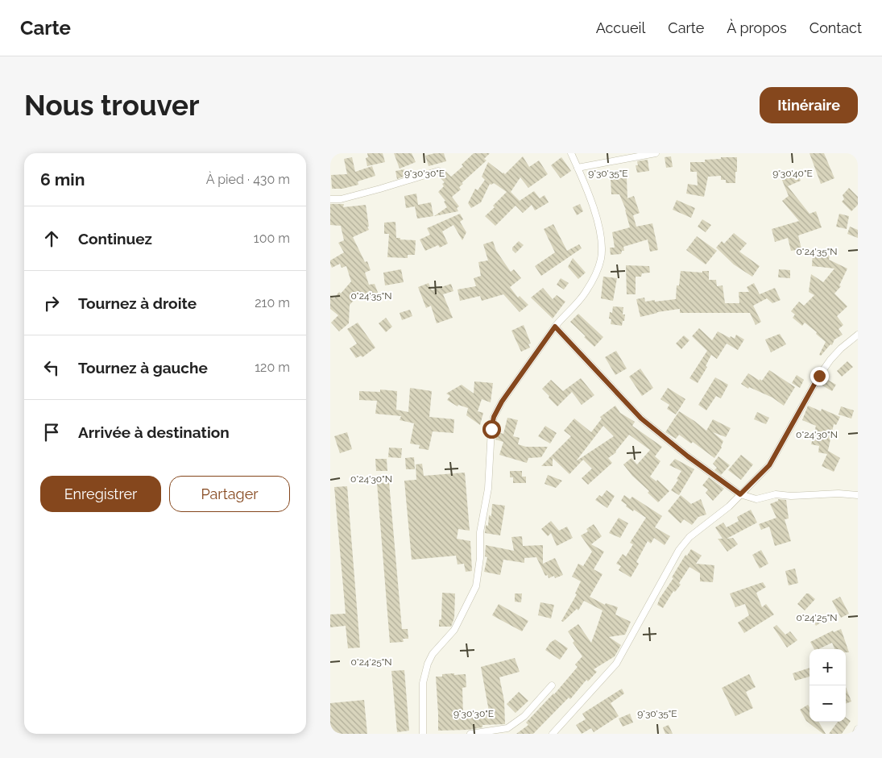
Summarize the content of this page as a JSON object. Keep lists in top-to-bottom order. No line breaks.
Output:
{"page":{"header":"Carte","nav":["Accueil","Carte","À propos","Contact"],"buttons":["Itinéraire",["Enregistrer","Partager"]],"title":"Nous trouver","heading":["6 min","À pied · 430 m"],"list":[["Continuez","100 m"],["Tournez à droite","210 m"],["Tournez à gauche","120 m"],"Arrivée à destination"],"map_buttons":["+","−"]},"coordinates":["9°30'30\"E","9°30'35\"E","9°30'40\"E","0°24'35\"N","0°24'30\"N","0°24'25\"N"]}
